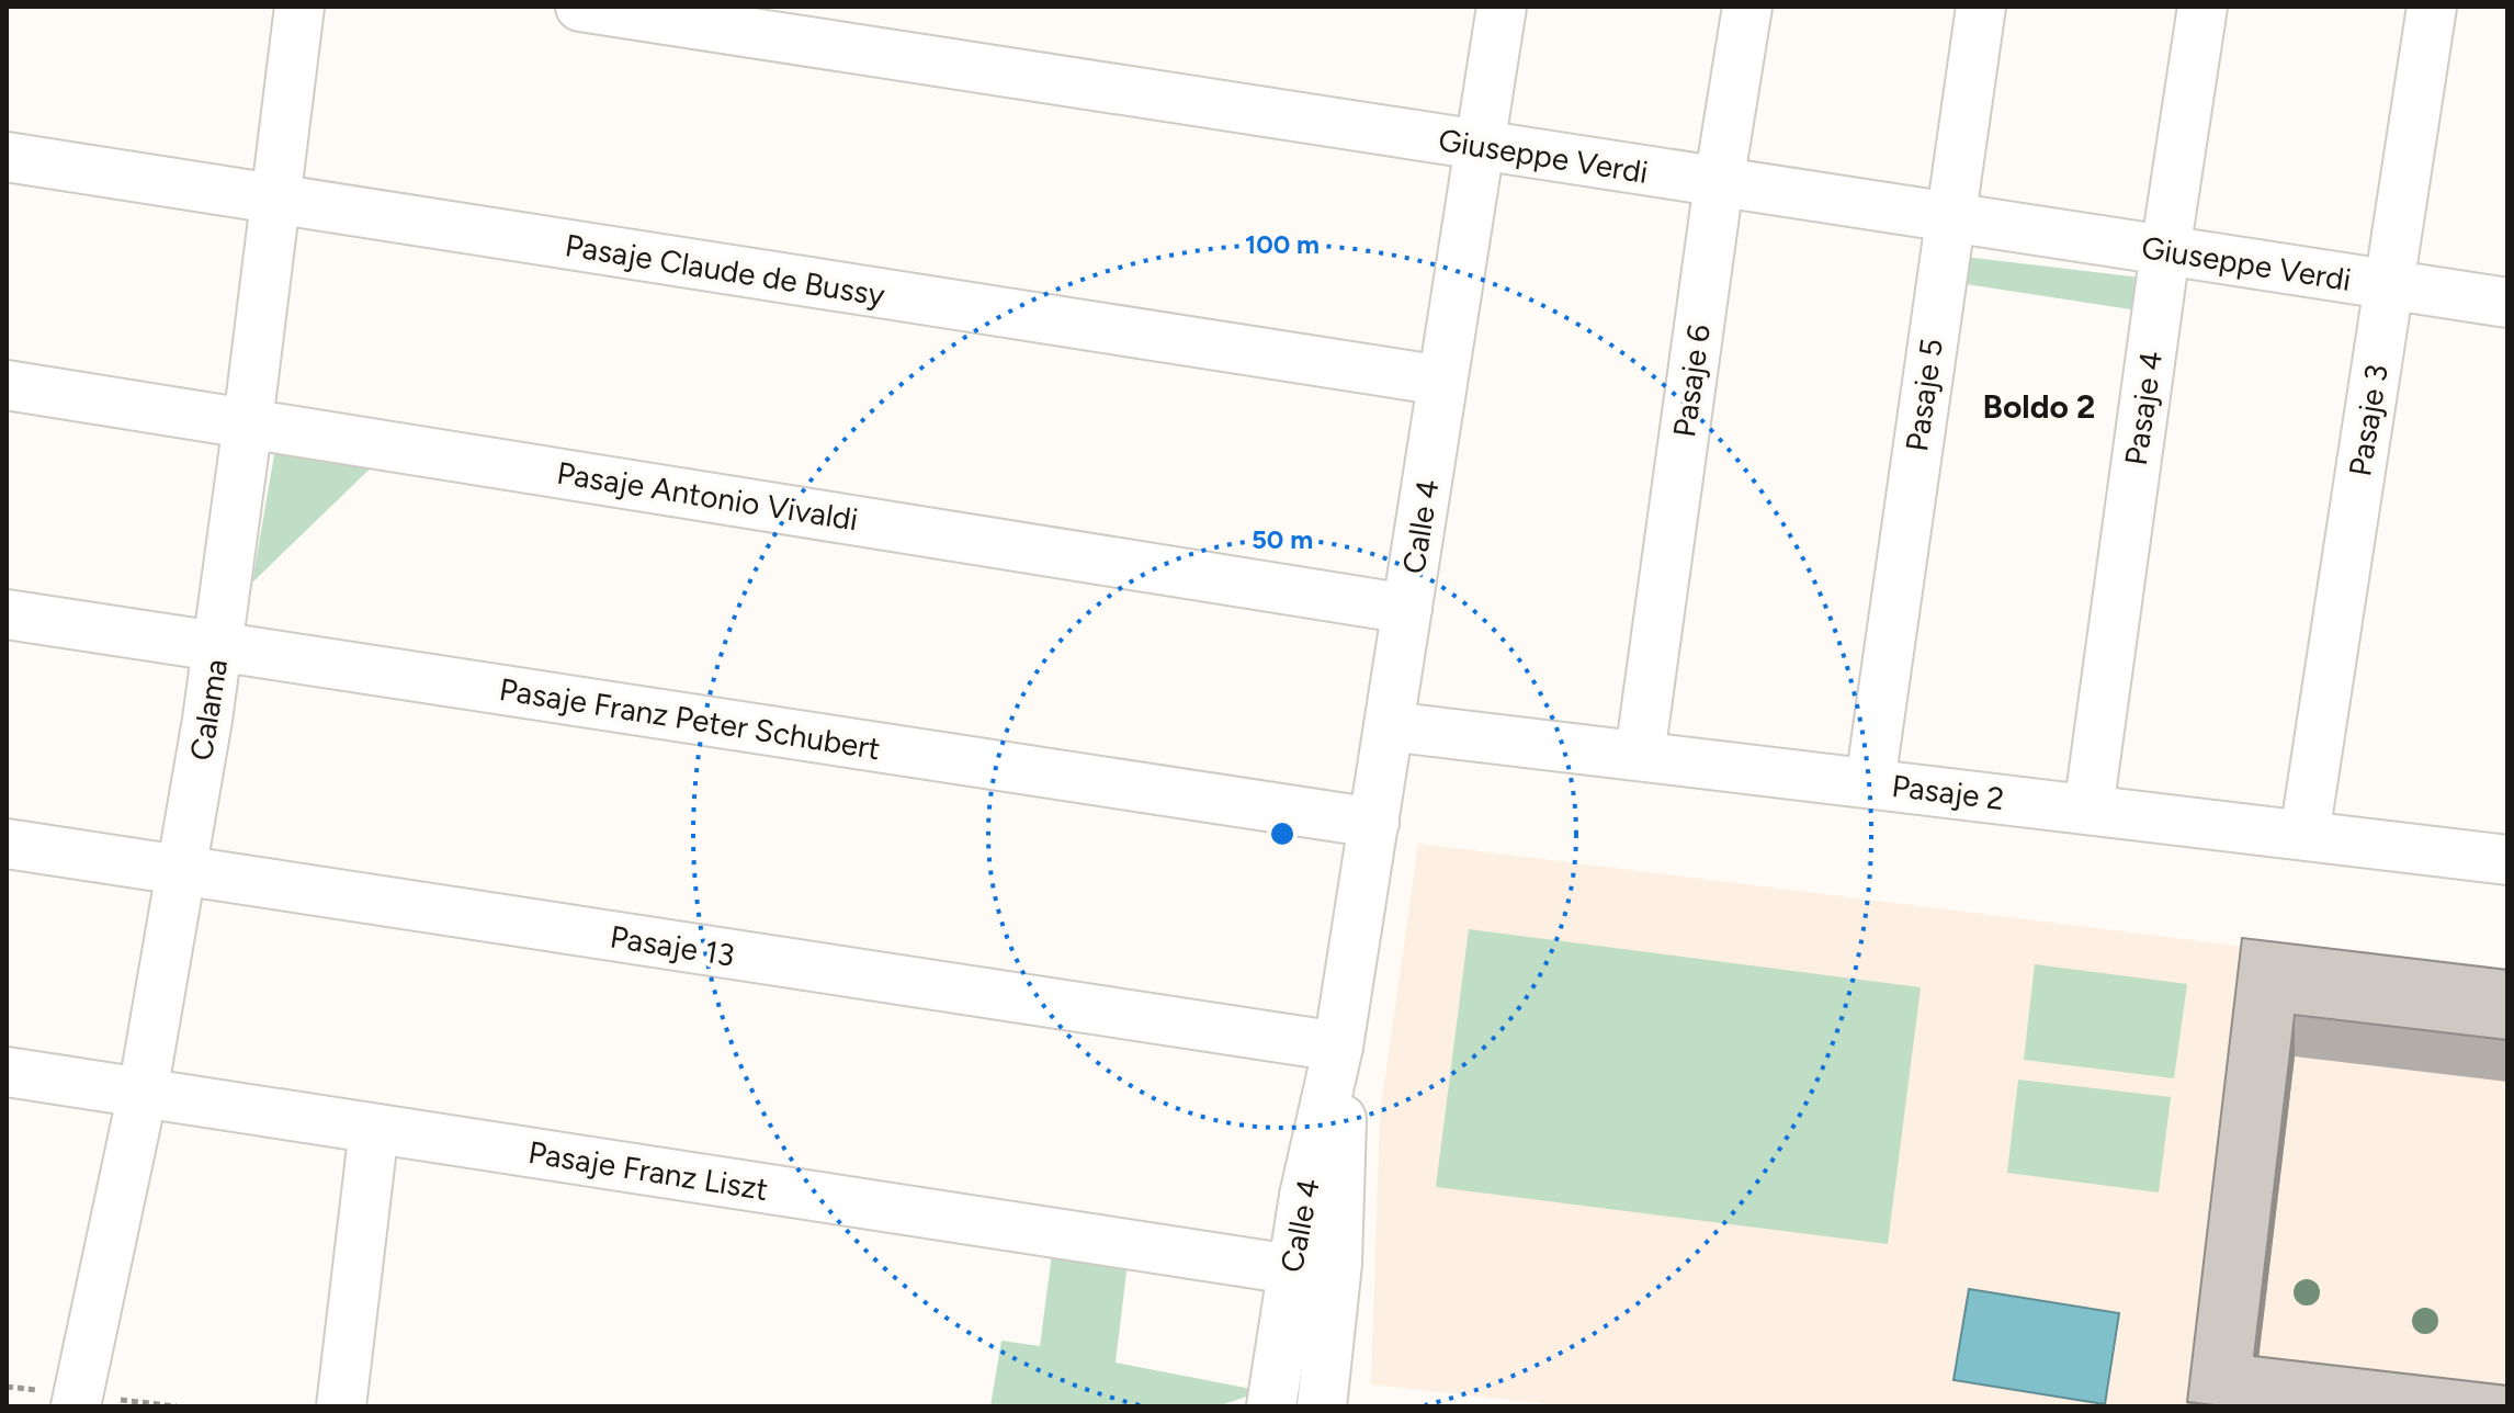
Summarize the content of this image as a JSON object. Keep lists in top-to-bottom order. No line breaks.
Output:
{"streets":{"street":["Giuseppe Verdi","Pasaje Claude de Bussy","Pasaje 6","Pasaje 5","Pasaje 4","Pasaje 3","Pasaje Antonio Vivaldi","Calle 4","Calama","Pasaje Franz Peter Schubert","Pasaje 2","Pasaje 13","Pasaje Franz Liszt"]},"crossings":[["Giuseppe Verdi","Pasaje 6"],["Giuseppe Verdi","Pasaje 5"],["Giuseppe Verdi","Pasaje 4"],["Giuseppe Verdi","Pasaje 3"],["Giuseppe Verdi","Calle 4"],["Pasaje Claude de Bussy","Calle 4"],["Pasaje Claude de Bussy","Calama"],["Pasaje 6","Pasaje 2"],["Pasaje 5","Pasaje 2"],["Pasaje 4","Pasaje 2"],["Pasaje 3","Pasaje 2"],["Pasaje Antonio Vivaldi","Calle 4"],["Pasaje Antonio Vivaldi","Calama"],["Calle 4","Pasaje Franz Peter Schubert"],["Calle 4","Pasaje 2"],["Calle 4","Pasaje 13"],["Calle 4","Pasaje Franz Liszt"],["Calama","Pasaje Franz Peter Schubert"],["Calama","Pasaje 13"],["Calama","Pasaje Franz Liszt"]],"districts":["Boldo 2"],"rings":["100 m","50 m"]}
